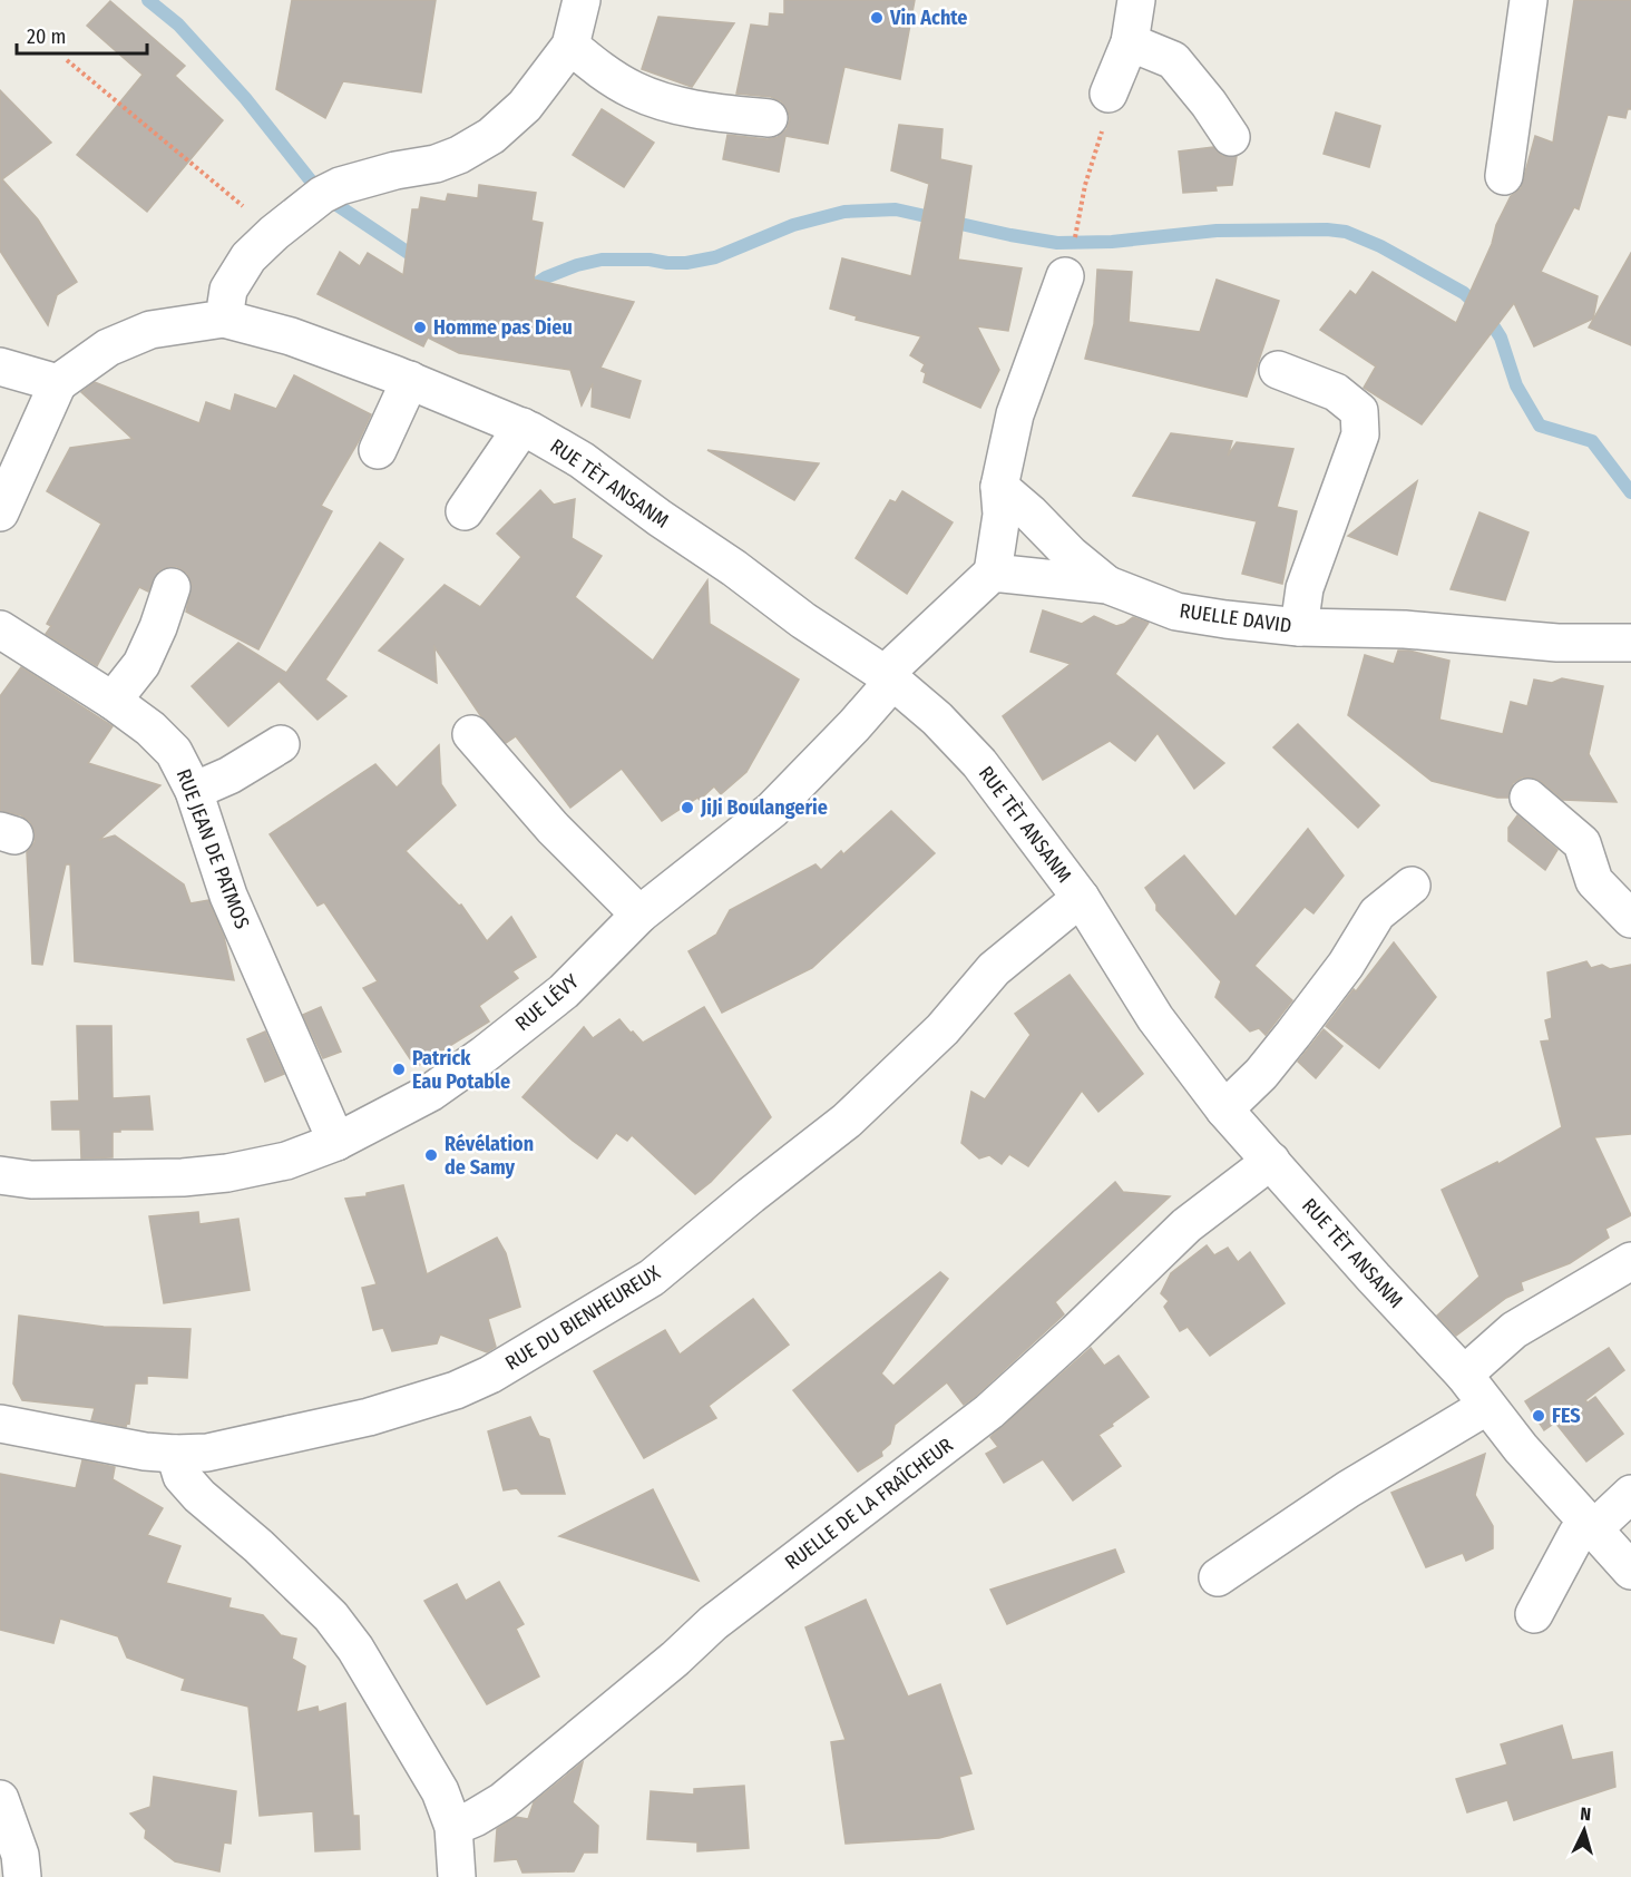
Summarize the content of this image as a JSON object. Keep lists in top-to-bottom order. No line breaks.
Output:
{"streets":{"street":["RUE TÈT ANSANM","RUELLE DAVID","RUE JEAN DE PATMOS","RUE LÉVY","RUE DU BIENHEUREUX","RUELLE DE LA FRAÎCHEUR"]},"crossings":[["RUE TÈT ANSANM","RUE LÉVY"],["RUE TÈT ANSANM","RUE DU BIENHEUREUX"],["RUE TÈT ANSANM","RUELLE DE LA FRAÎCHEUR"],["RUE JEAN DE PATMOS","RUE LÉVY"]],"places":["Vin Achte","Homme pas Dieu","JiJi Boulangerie","Patrick Eau Potable","Révélation de Samy","FES"],"scale_bar":"20 m","north":"top"}
